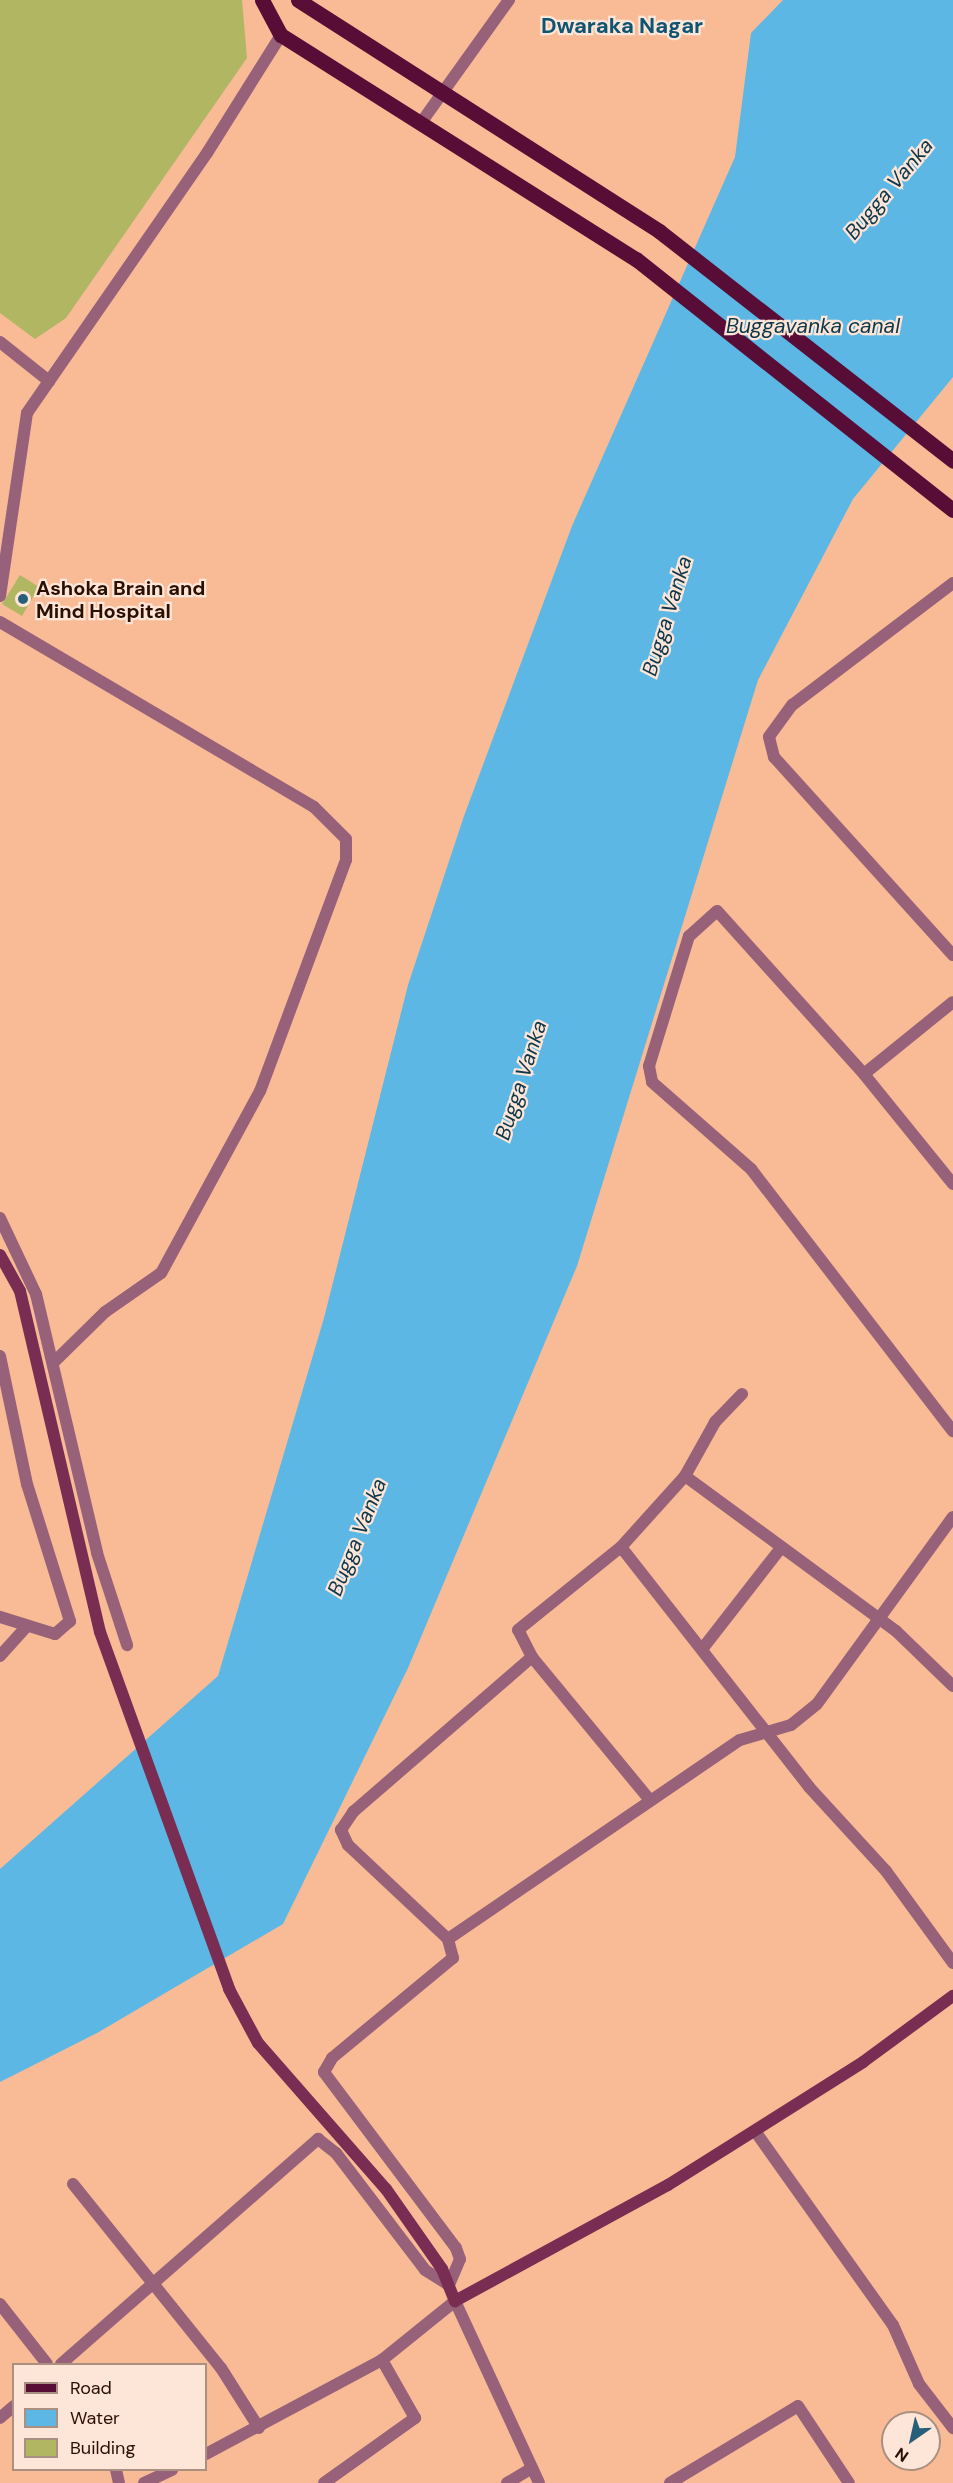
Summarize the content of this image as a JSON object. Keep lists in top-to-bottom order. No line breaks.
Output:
{"districts":["Dwaraka Nagar"],"water":["Bugga Vanka","Buggavanka canal"],"places":["Ashoka Brain and Mind Hospital"],"legend":["Road","Water","Building"],"north":"bottom left"}
